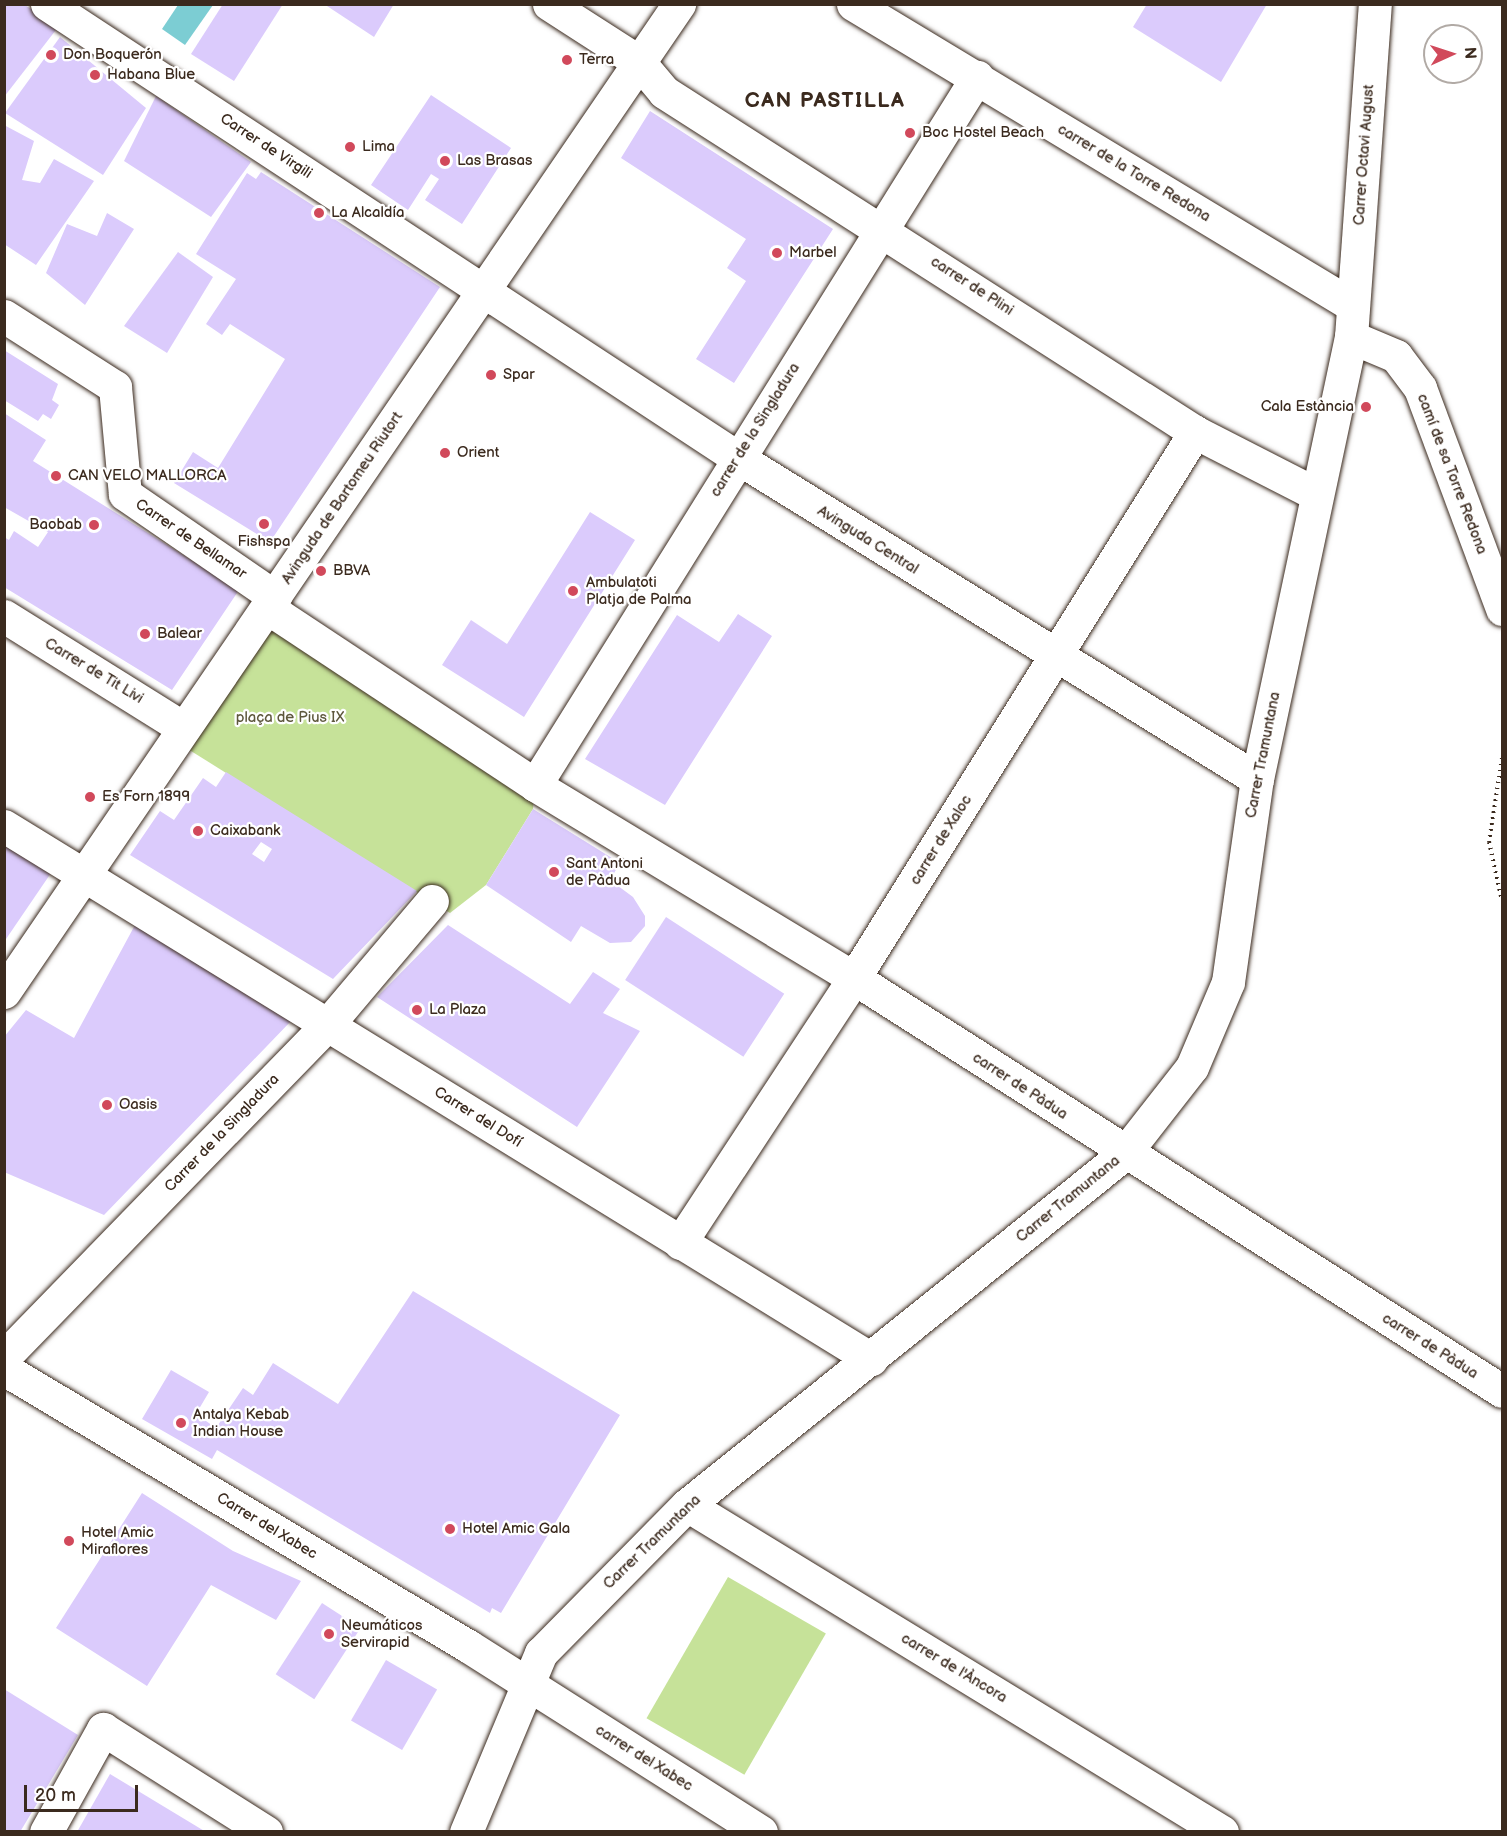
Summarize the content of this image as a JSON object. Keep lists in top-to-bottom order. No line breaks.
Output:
{"streets":{"street":["Carrer de Virgili","Carrer Octavi August","carrer de la Torre Redona","carrer de Plini","carrer de la Singladura","camí de sa Torre Redona","Avinguda de Bartomeu Riutort","Carrer de Bellamar","Avinguda Central","Carrer de Tit Livi","Carrer Tramuntana","carrer de Xaloc","carrer de Pàdua","Carrer del Dofí","Carrer de la Singladura","Carrer del Xabec","carrer de l'Àncora","carrer del Xabec"]},"crossings":[["Carrer de Virgili","Avinguda de Bartomeu Riutort"],["Carrer de Virgili","Avinguda Central"],["Carrer Octavi August","carrer de la Torre Redona"],["Carrer Octavi August","camí de sa Torre Redona"],["Carrer Octavi August","Carrer Tramuntana"],["carrer de la Torre Redona","carrer de la Singladura"],["carrer de la Torre Redona","camí de sa Torre Redona"],["carrer de la Torre Redona","Carrer Tramuntana"],["carrer de Plini","carrer de la Singladura"],["carrer de Plini","Avinguda de Bartomeu Riutort"],["carrer de Plini","Carrer Tramuntana"],["carrer de Plini","carrer de Xaloc"],["carrer de la Singladura","Avinguda Central"],["carrer de la Singladura","carrer de Pàdua"],["camí de sa Torre Redona","Carrer Tramuntana"],["Avinguda de Bartomeu Riutort","Carrer de Bellamar"],["Avinguda de Bartomeu Riutort","Avinguda Central"],["Avinguda de Bartomeu Riutort","Carrer de Tit Livi"],["Avinguda de Bartomeu Riutort","Carrer del Dofí"],["Avinguda Central","Carrer Tramuntana"],["Avinguda Central","carrer de Xaloc"],["Carrer Tramuntana","carrer de Pàdua"],["Carrer Tramuntana","Carrer del Dofí"],["Carrer Tramuntana","Carrer del Xabec"],["Carrer Tramuntana","carrer de l'Àncora"],["Carrer Tramuntana","carrer del Xabec"],["carrer de Xaloc","carrer de Pàdua"],["carrer de Xaloc","Carrer del Dofí"],["Carrer del Dofí","Carrer de la Singladura"],["Carrer del Xabec","carrer del Xabec"]],"districts":["CAN PASTILLA"],"parks":["plaça de Pius IX"],"places":["Don Boquerón","Terra","Habana Blue","Boc Hostel Beach","Lima","Las Brasas","La Alcaldía","Marbel","Spar","Cala Estància","Orient","CAN VELO MALLORCA","Fishspa","Baobab","BBVA","Ambulatoti Platja de Palma","Balear","Es Forn 1899","Caixabank","Sant Antoni de Pàdua","La Plaza","Oasis","Antalya Kebab Indian House","Hotel Amic Gala","Hotel Amic Miraflores","Neumáticos Servirapid"],"scale_bar":"20 m","north":"right"}
